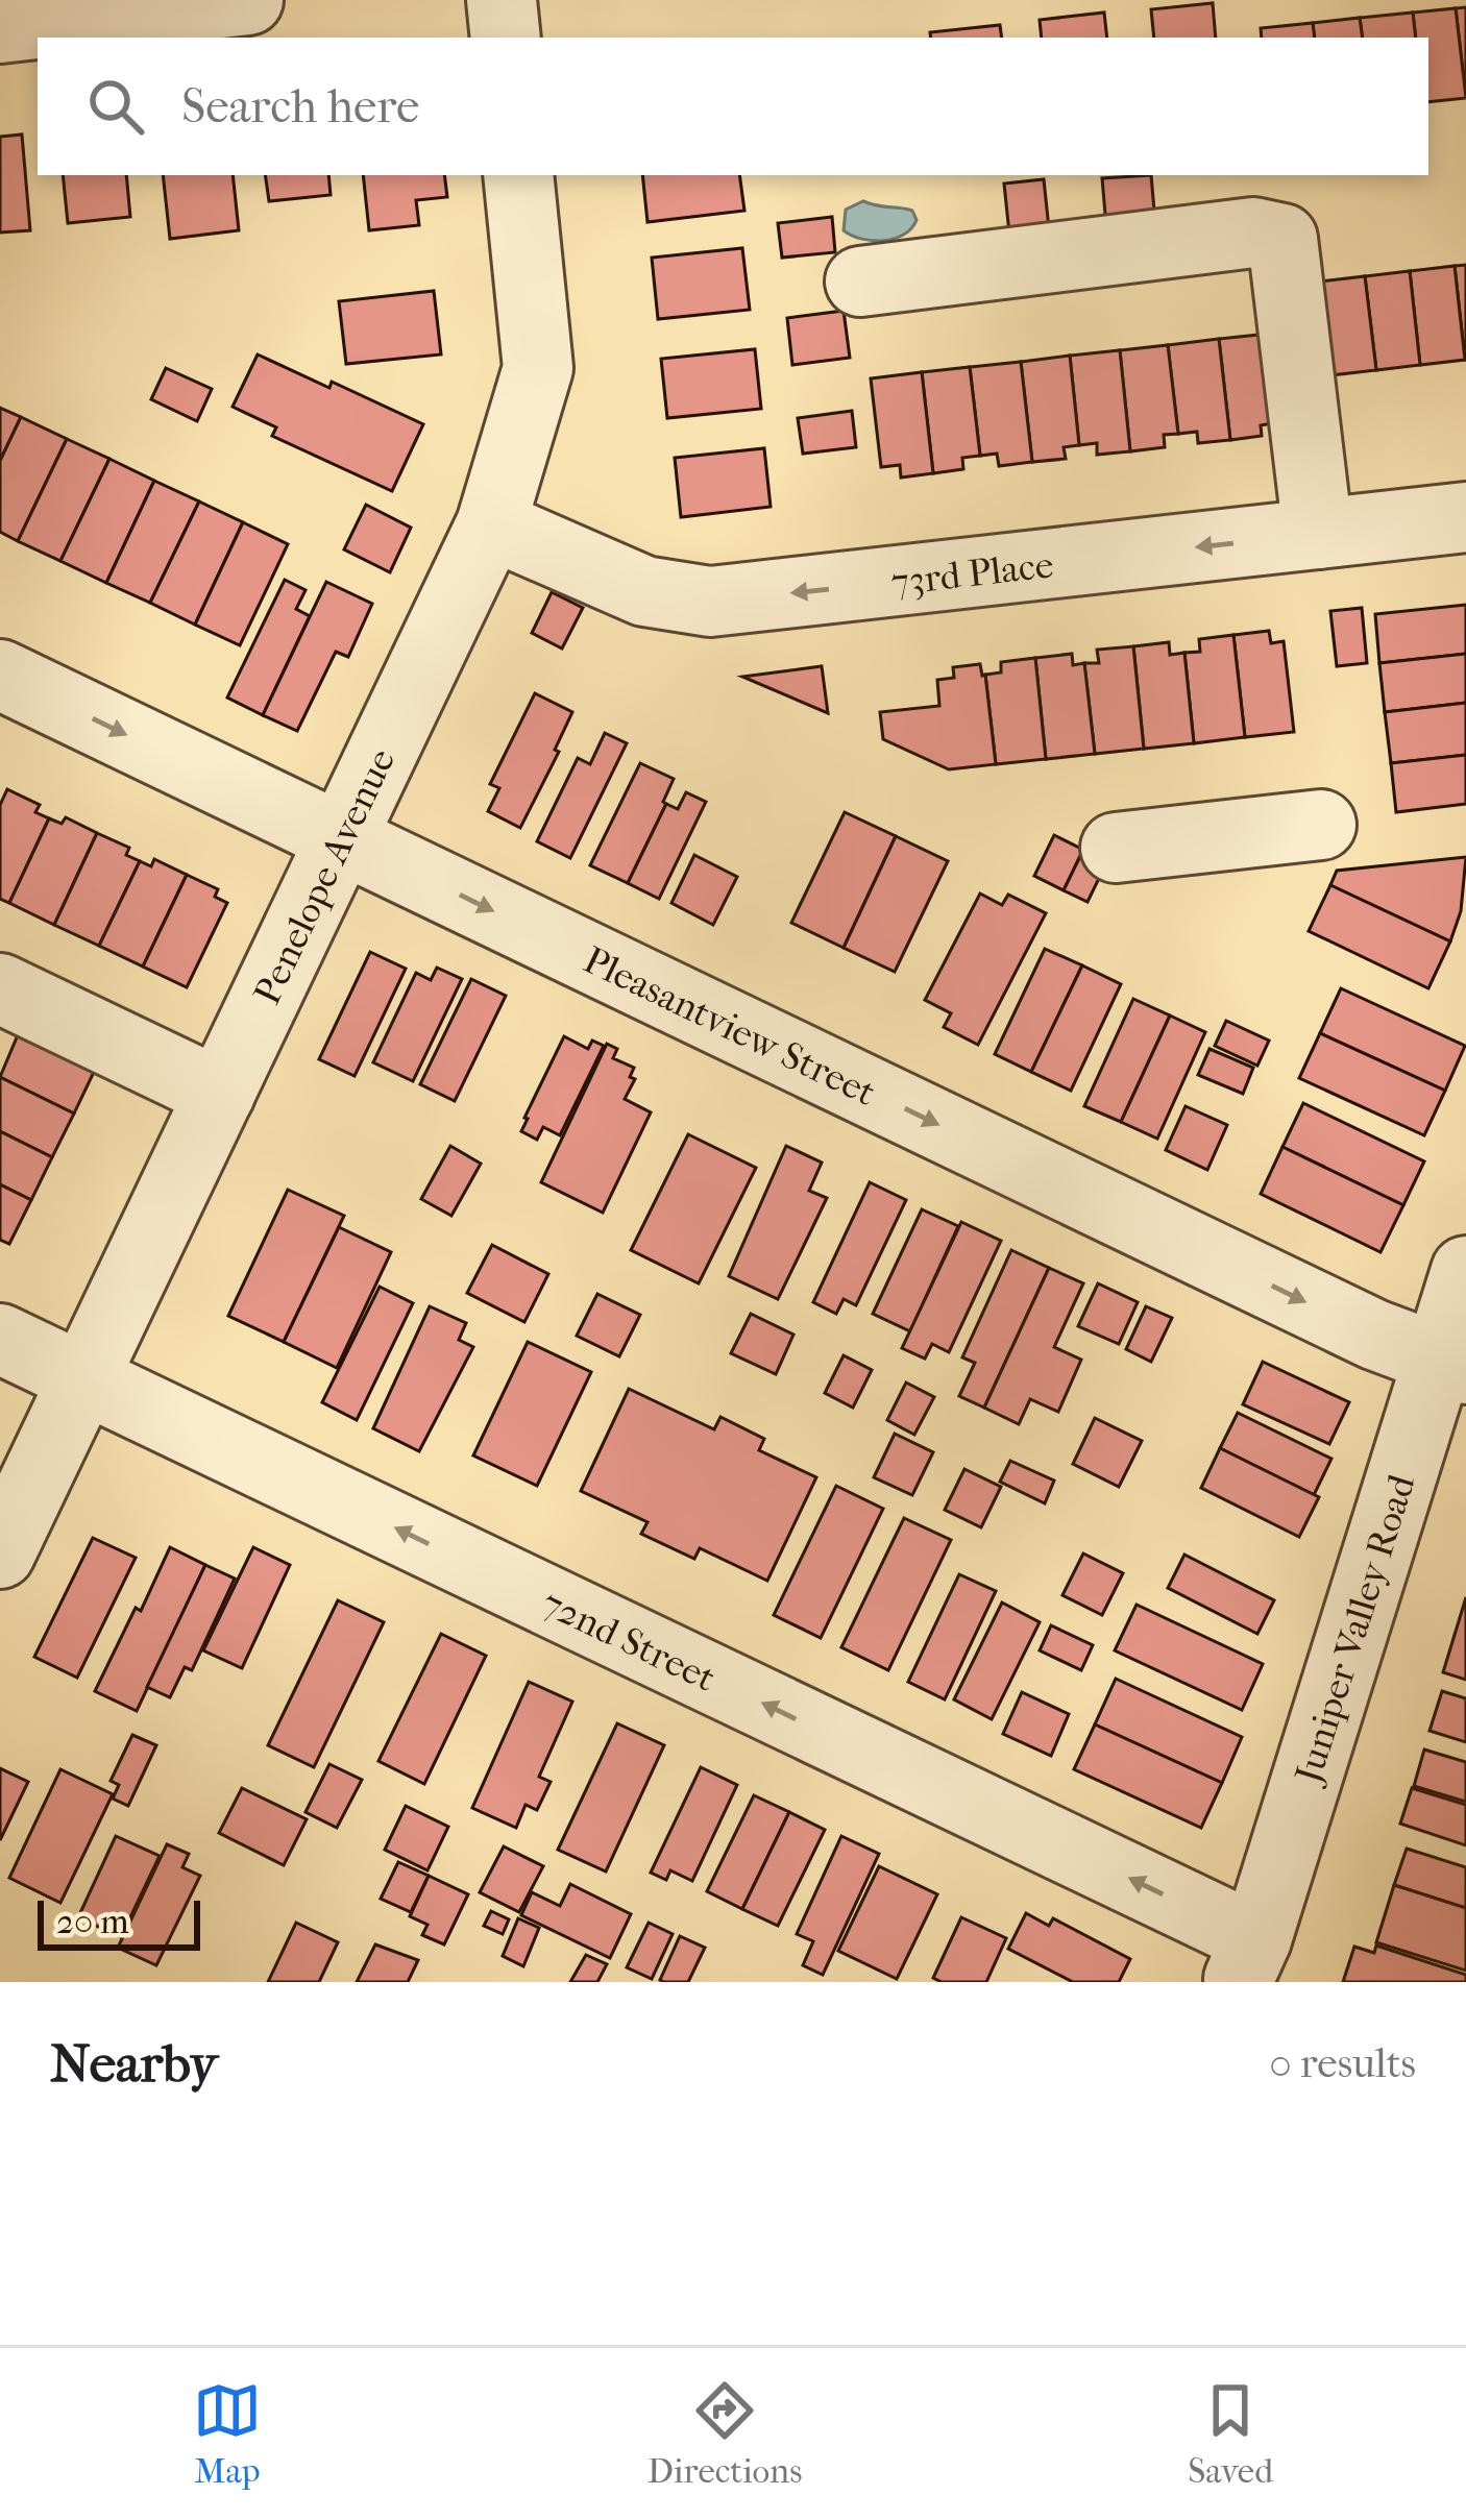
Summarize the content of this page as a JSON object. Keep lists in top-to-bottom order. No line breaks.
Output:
{"streets":{"street":["73rd Place","Penelope Avenue","Pleasantview Street","Juniper Valley Road","72nd Street"]},"crossings":[["73rd Place","Penelope Avenue"],["Penelope Avenue","Pleasantview Street"],["Penelope Avenue","72nd Street"],["Pleasantview Street","Juniper Valley Road"],["Juniper Valley Road","72nd Street"]],"one_way":["73rd Place","Pleasantview Street","72nd Street"],"scale_bar":"20 m","page":{"search":"Search here","scale":"20 m","heading":["Nearby","0 results"],"nav":["Map","Directions","Saved"]}}
